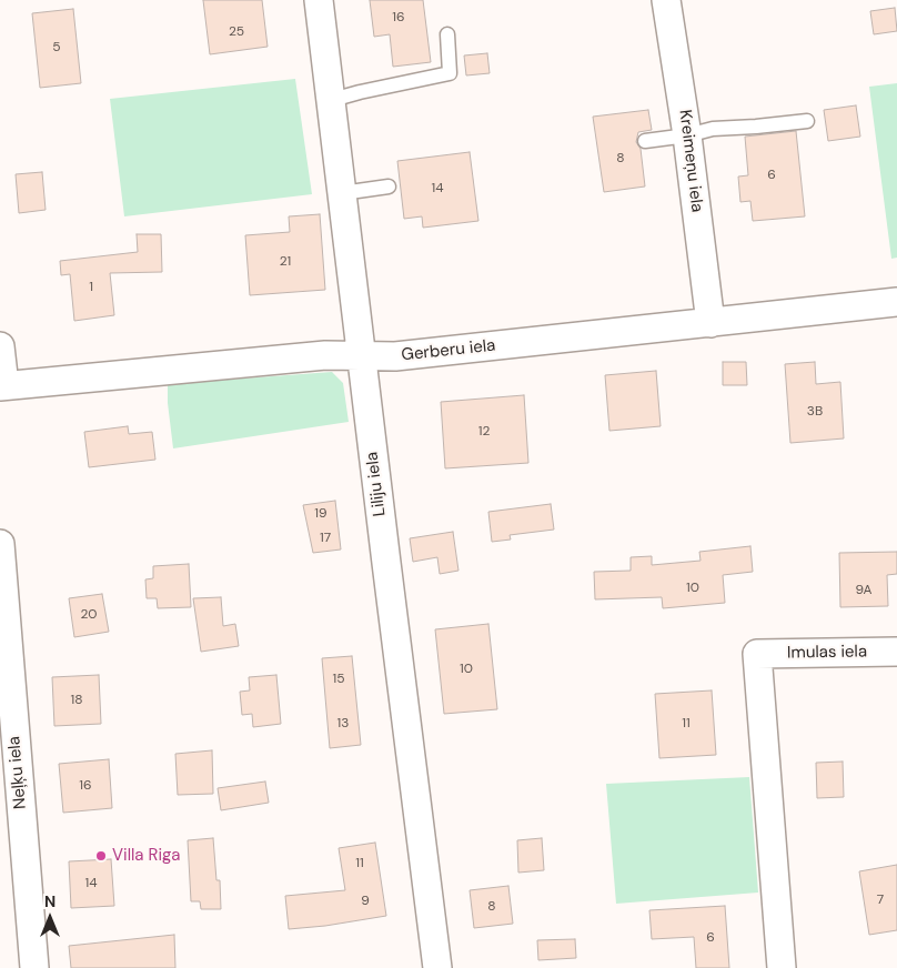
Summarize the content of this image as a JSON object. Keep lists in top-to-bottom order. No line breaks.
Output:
{"streets":{"street":["Kreimeņu iela","Gerberu iela","Liliju iela","Imulas iela","Neļķu iela"]},"crossings":[["Kreimeņu iela","Gerberu iela"],["Gerberu iela","Liliju iela"]],"places":["Villa Riga"],"house_numbers":["16","25","5","8","6","14","21","1","3B","12","19","17","10","9A","20","10","15","18","13","11","16","11","14","7","9","8","6"],"north":"top"}
